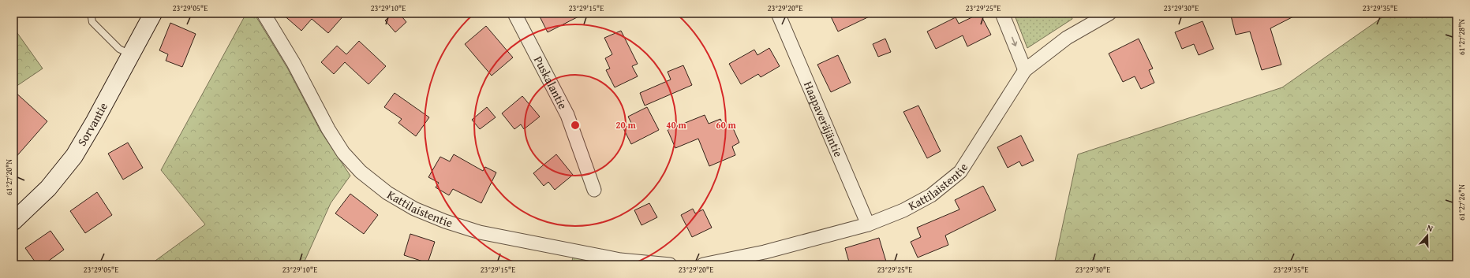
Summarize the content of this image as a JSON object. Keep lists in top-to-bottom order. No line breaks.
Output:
{"streets":{"main road":["Sorvantie"],"street":["Puskalantie","Haapaveräjäntie","Kattilaistentie"]},"crossings":[["Haapaveräjäntie","Kattilaistentie"]],"north":"top","coordinates":["23°29'05\"E","23°29'10\"E","23°29'15\"E","23°29'20\"E","23°29'25\"E","23°29'30\"E","23°29'35\"E","61°27'28\"N","61°27'20\"N","61°27'26\"N"],"rings":["20 m","40 m","60 m"]}
